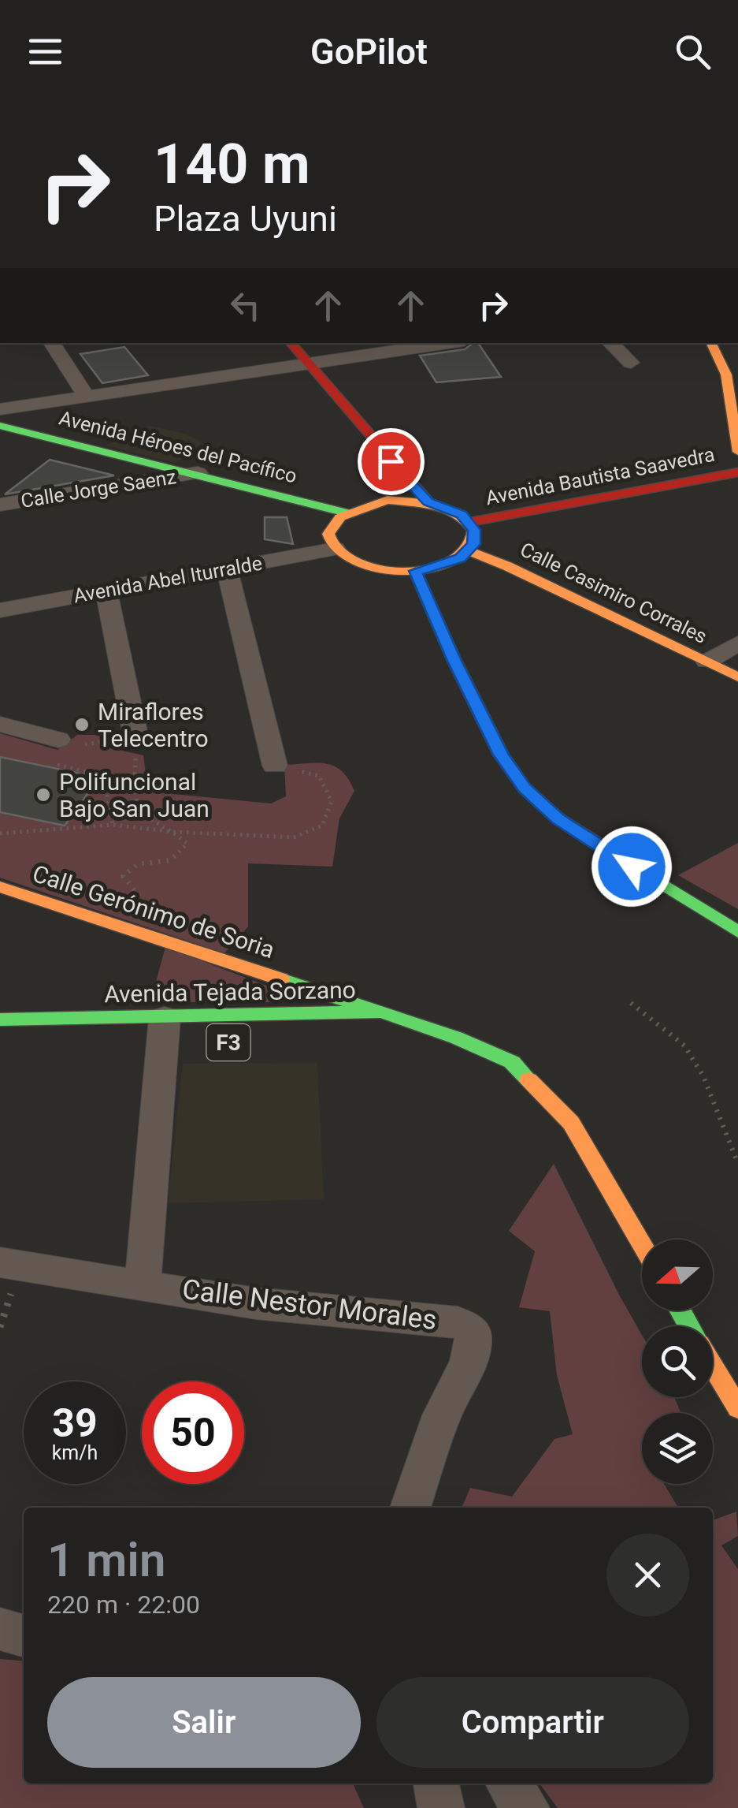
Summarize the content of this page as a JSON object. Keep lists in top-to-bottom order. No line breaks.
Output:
{"streets":{"main road":["Avenida Héroes del Pacífico","Avenida Bautista Saavedra","Calle Casimiro Corrales","Calle Gerónimo de Soria","Avenida Tejada Sorzano","F3"],"street":["Calle Jorge Saenz","Avenida Abel Iturralde","Calle Nestor Morales"]},"crossings":[["Avenida Héroes del Pacífico","Calle Jorge Saenz"],["Calle Gerónimo de Soria","Avenida Tejada Sorzano"]],"places":["Miraflores Telecentro","Polifuncional Bajo San Juan"],"north":"left","page":{"header":"GoPilot","turn":["140 m","Plaza Uyuni"],"speed":"39 km/h","limit":"50","heading":["1 min","220 m · 22:00"],"buttons":["Salir","Compartir"]}}
